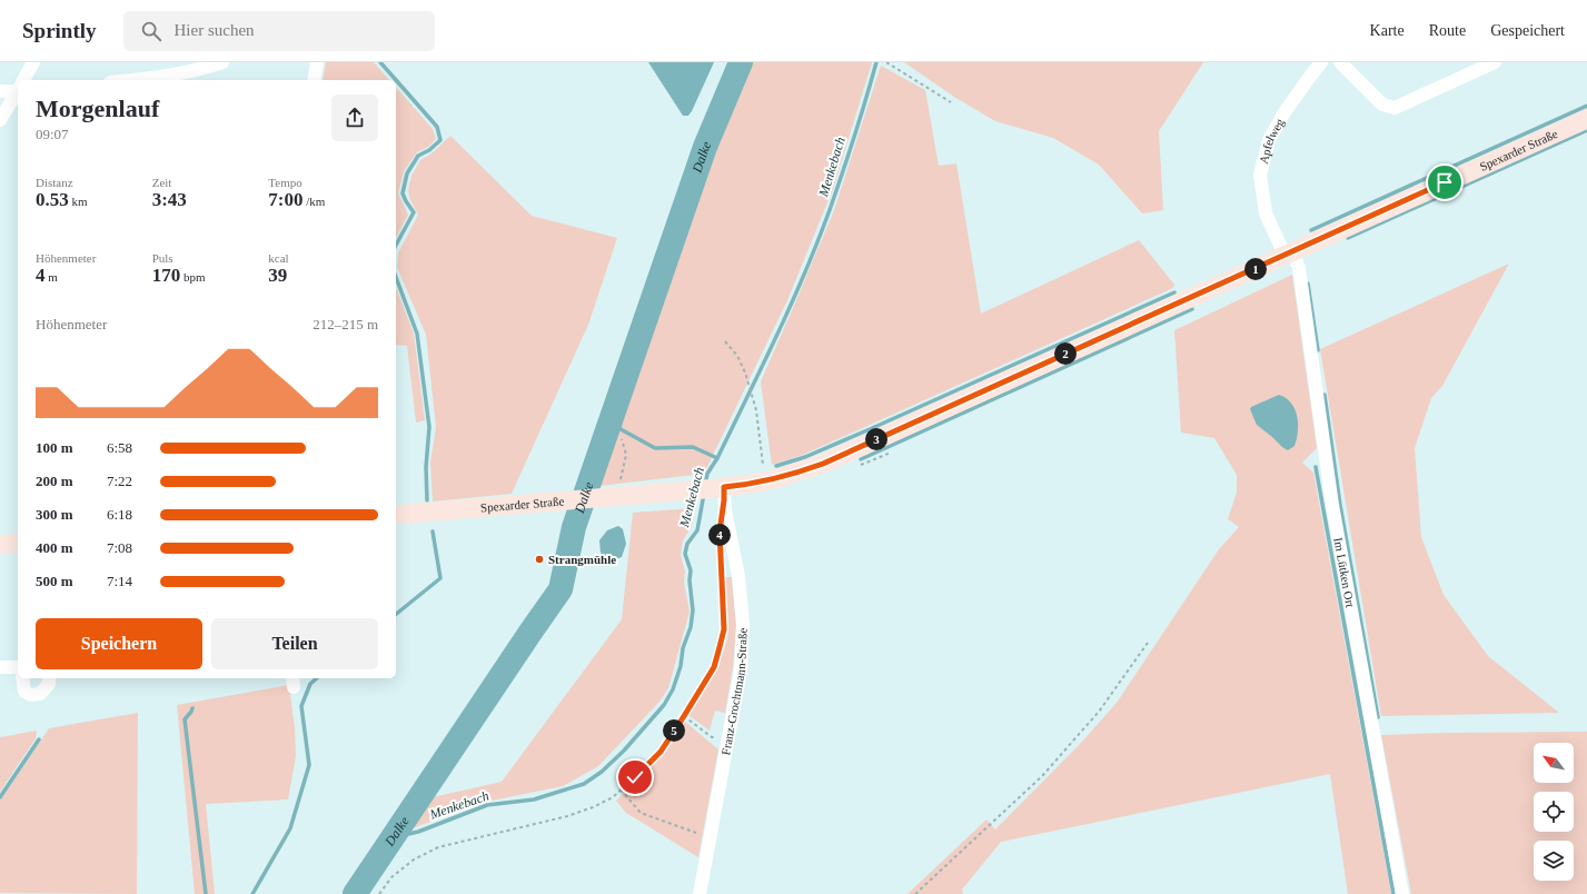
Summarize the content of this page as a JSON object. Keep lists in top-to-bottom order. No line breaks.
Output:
{"streets":{"main road":["Spexarder Straße"],"street":["Apfelweg","Im Lütken Ort","Franz-Grochtmann-Straße"]},"crossings":[["Apfelweg","Spexarder Straße"],["Apfelweg","Im Lütken Ort"],["Spexarder Straße","Im Lütken Ort"],["Spexarder Straße","Franz-Grochtmann-Straße"]],"water":["Dalke","Menkebach"],"places":["Strangmühle"],"north":"top left","page":{"header":"Sprintly","search":"Hier suchen","nav":["Karte","Route","Gespeichert"],"heading":["Morgenlauf","09:07"],"stats":[["Distanz","0.53 km"],["Zeit","3:43"],["Tempo","7:00 /km"],["Höhenmeter","4 m"],["Puls","170 bpm"],["kcal","39"]],"pins":["1","2","3","4","5"],"chart":["Höhenmeter","212–215 m"],"list":[{"name":"100 m","note":"6:58"},{"name":"200 m","note":"7:22"},{"name":"300 m","note":"6:18"},{"name":"400 m","note":"7:08"},{"name":"500 m","note":"7:14"}],"buttons":["Speichern","Teilen"]}}
